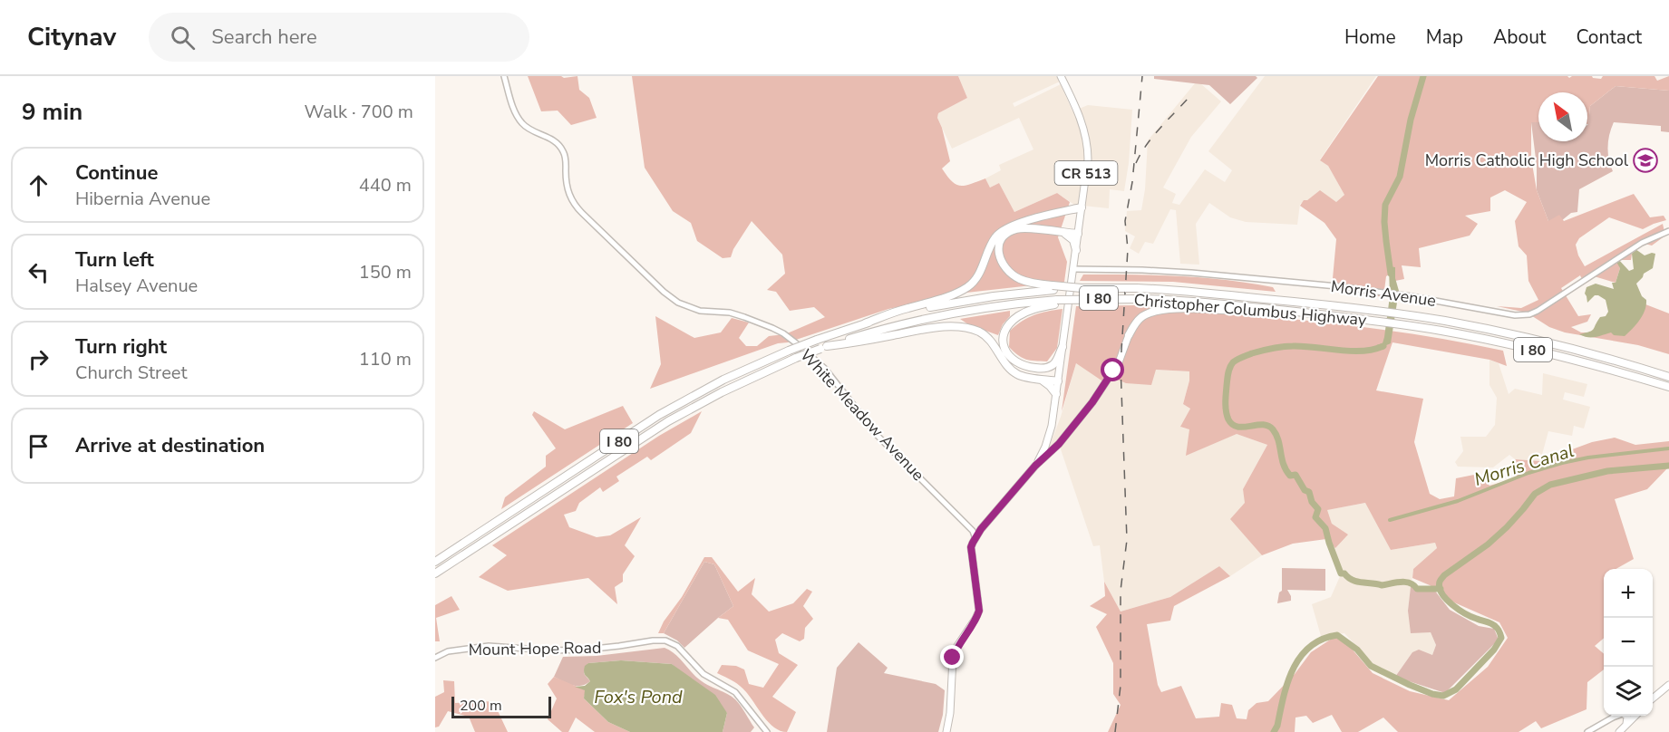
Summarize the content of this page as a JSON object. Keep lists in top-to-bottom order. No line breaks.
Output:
{"streets":{"highway":["I 80","Christopher Columbus Highway"],"main road":["CR 513"],"street":["Morris Avenue","White Meadow Avenue","Mount Hope Road"]},"crossings":[["CR 513","Morris Avenue"],["CR 513","White Meadow Avenue"],["I 80","Christopher Columbus Highway"]],"water":["Morris Canal","Fox's Pond"],"places":{"school or university":["Morris Catholic High School"]},"scale_bar":"200 m","north":"top left","page":{"header":"Citynav","search":"Search here","nav":["Home","Map","About","Contact"],"heading":["9 min","Walk · 700 m"],"list":[["Continue","Hibernia Avenue","440 m"],["Turn left","Halsey Avenue","150 m"],["Turn right","Church Street","110 m"],"Arrive at destination"],"map_buttons":["+","−"],"scale":"200 m"}}
